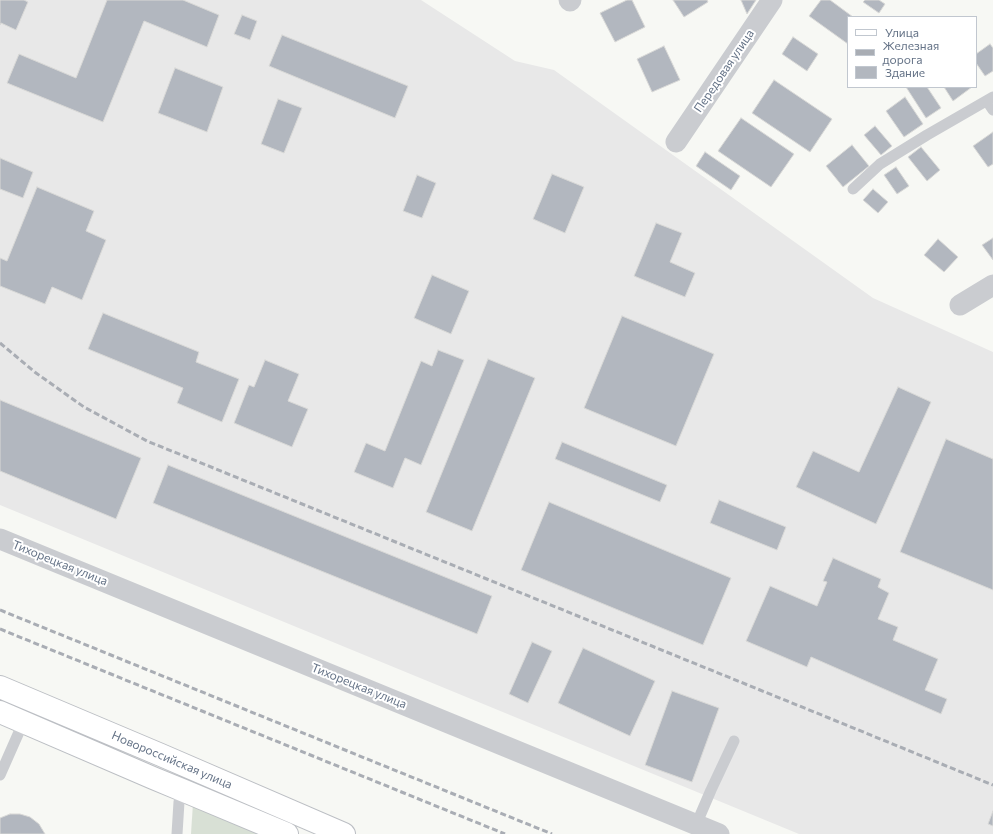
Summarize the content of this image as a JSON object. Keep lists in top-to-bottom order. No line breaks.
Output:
{"streets":{"main road":["Новороссийская улица"],"street":["Передовая улица","Тихорецкая улица"]},"legend":["Улица","Железная дорога","Здание"]}
